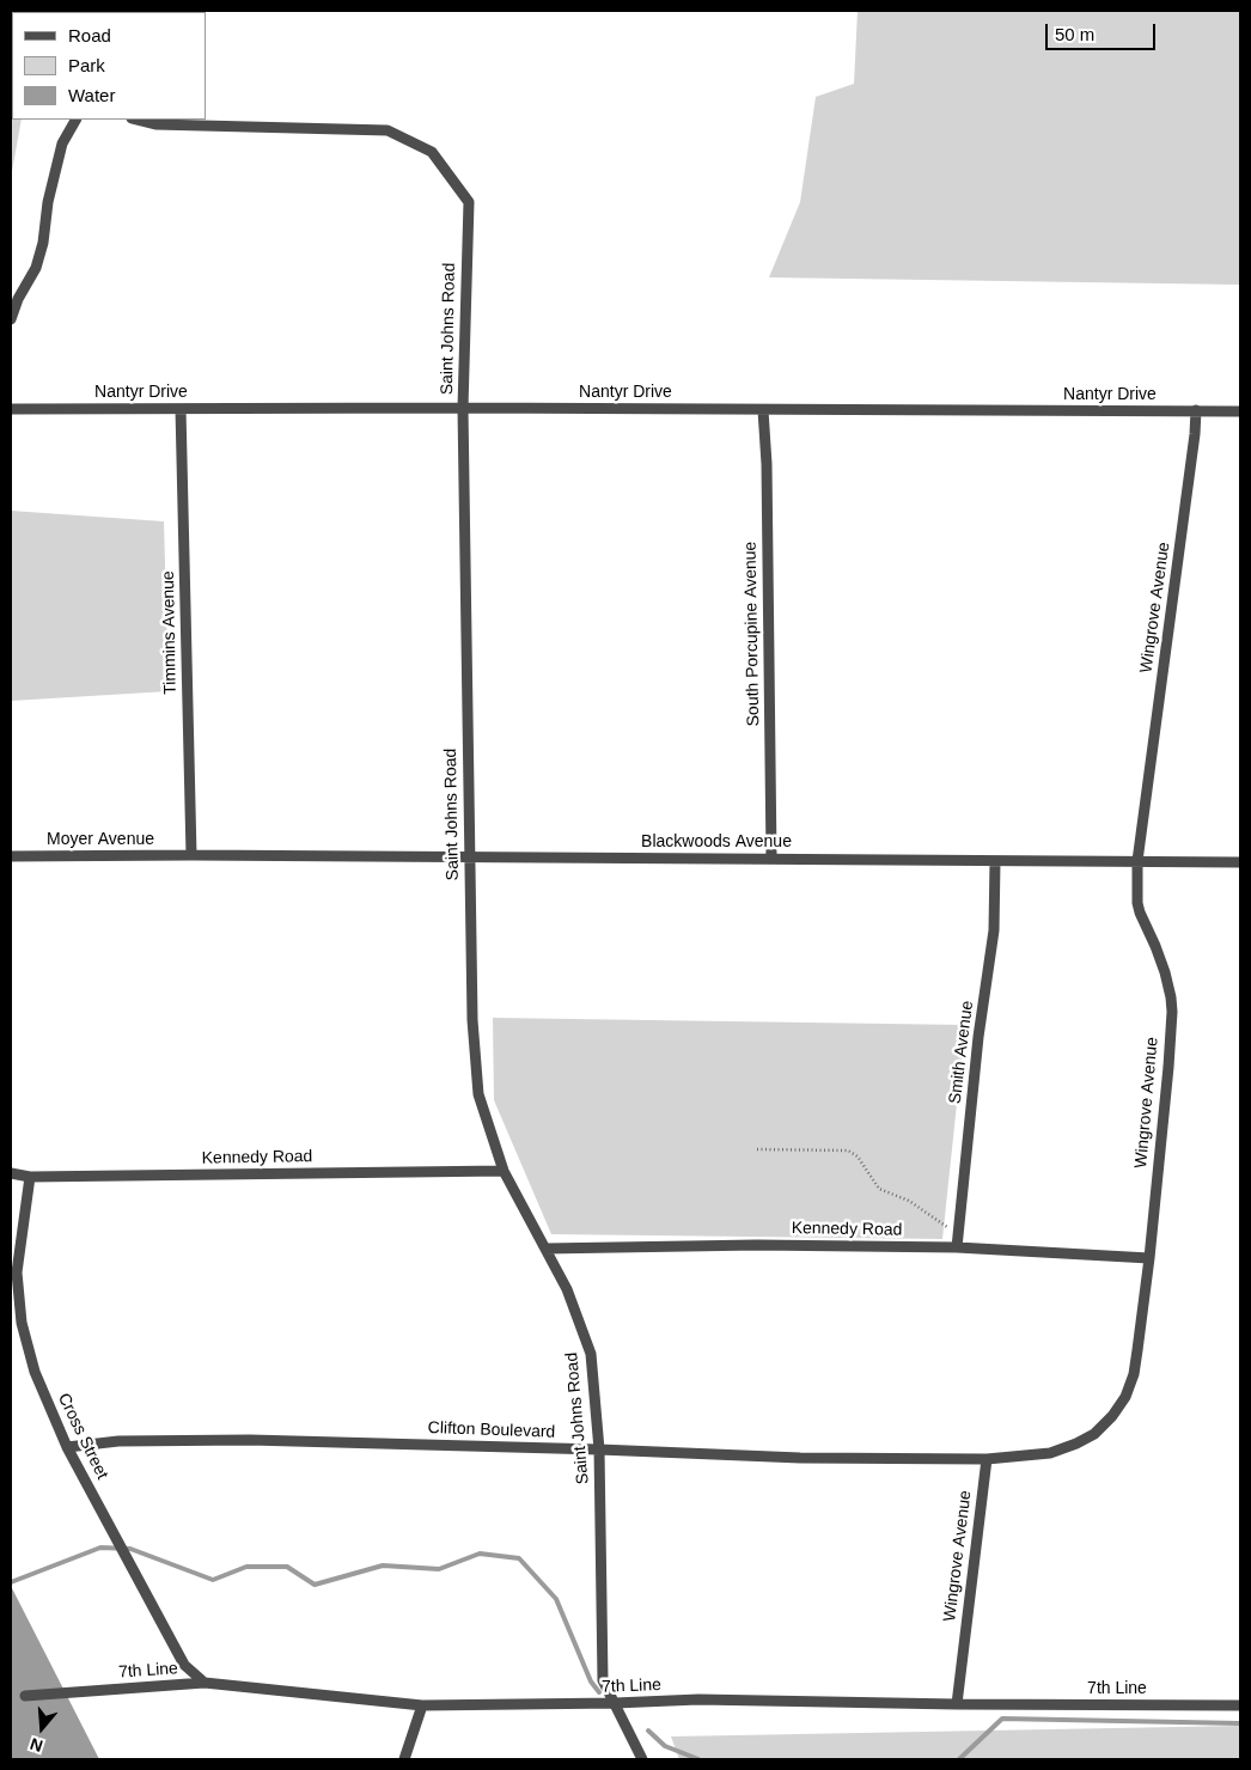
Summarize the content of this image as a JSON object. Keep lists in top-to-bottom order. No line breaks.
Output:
{"streets":{"street":["Saint Johns Road","Nantyr Drive","Wingrove Avenue","Timmins Avenue","South Porcupine Avenue","Moyer Avenue","Blackwoods Avenue","Smith Avenue","Kennedy Road","Clifton Boulevard","Cross Street","7th Line"]},"crossings":[["Saint Johns Road","Nantyr Drive"],["Saint Johns Road","Blackwoods Avenue"],["Saint Johns Road","Kennedy Road"],["Saint Johns Road","Clifton Boulevard"],["Saint Johns Road","7th Line"],["Nantyr Drive","Wingrove Avenue"],["Nantyr Drive","Timmins Avenue"],["Nantyr Drive","South Porcupine Avenue"],["Wingrove Avenue","Blackwoods Avenue"],["Wingrove Avenue","Kennedy Road"],["Wingrove Avenue","Clifton Boulevard"],["Wingrove Avenue","7th Line"],["Timmins Avenue","Moyer Avenue"],["Timmins Avenue","Blackwoods Avenue"],["South Porcupine Avenue","Blackwoods Avenue"],["Moyer Avenue","Blackwoods Avenue"],["Blackwoods Avenue","Smith Avenue"],["Smith Avenue","Kennedy Road"],["Kennedy Road","Cross Street"],["Clifton Boulevard","Cross Street"],["Cross Street","7th Line"]],"legend":["Road","Park","Water"],"scale_bar":"50 m","north":"bottom"}
